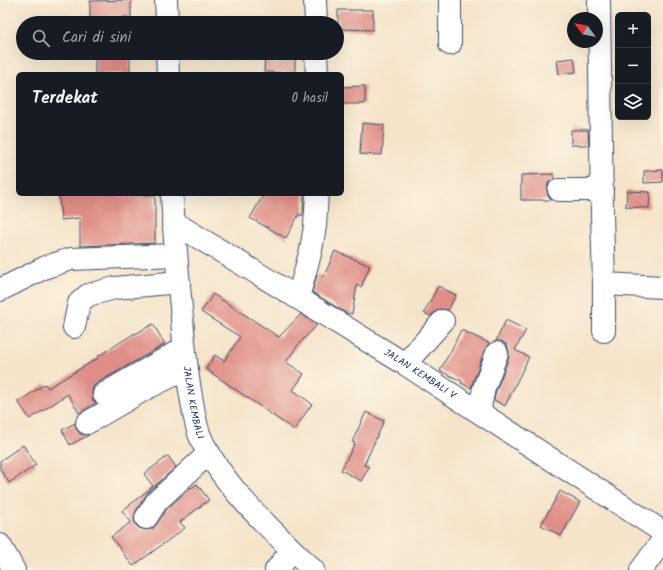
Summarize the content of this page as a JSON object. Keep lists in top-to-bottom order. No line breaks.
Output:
{"streets":{"street":["JALAN KEMBALI V","JALAN KEMBALI"]},"crossings":[["JALAN KEMBALI V","JALAN KEMBALI"]],"north":"top left","page":{"map_buttons":["+","−"],"search":"Cari di sini","heading":["Terdekat","0 hasil"]}}
